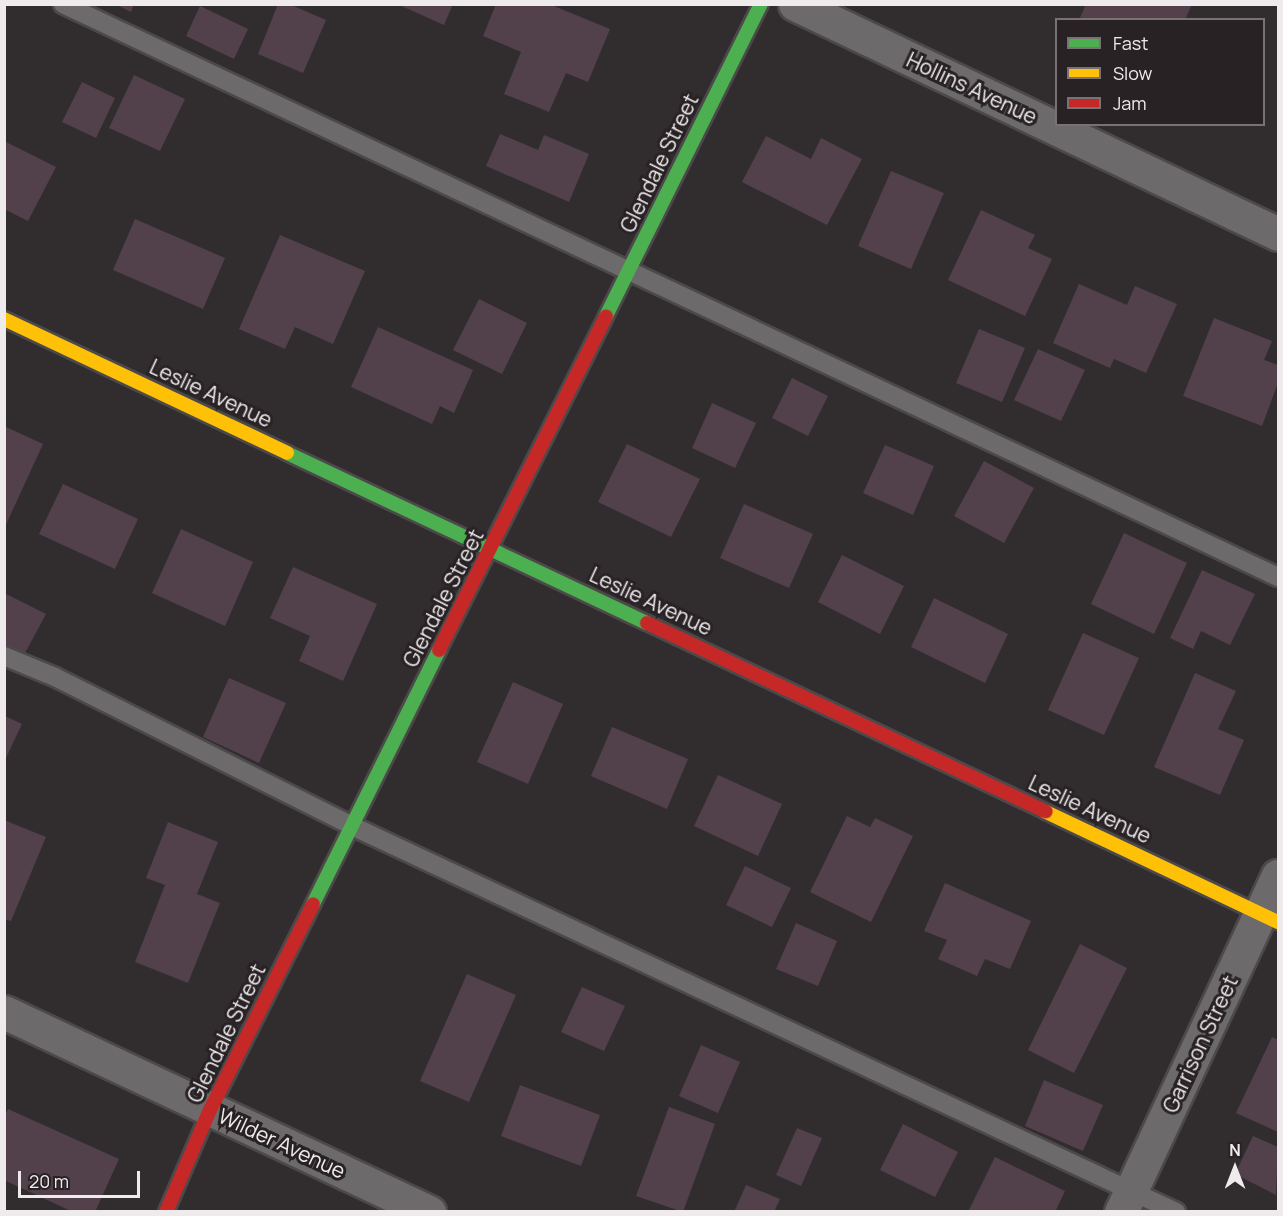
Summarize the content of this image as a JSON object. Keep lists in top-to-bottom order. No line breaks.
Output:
{"streets":{"street":["Hollins Avenue","Glendale Street","Leslie Avenue","Garrison Street","Wilder Avenue"]},"crossings":[["Glendale Street","Leslie Avenue"],["Glendale Street","Wilder Avenue"],["Leslie Avenue","Garrison Street"]],"legend":["Fast","Slow","Jam"],"scale_bar":"20 m","north":"top"}
